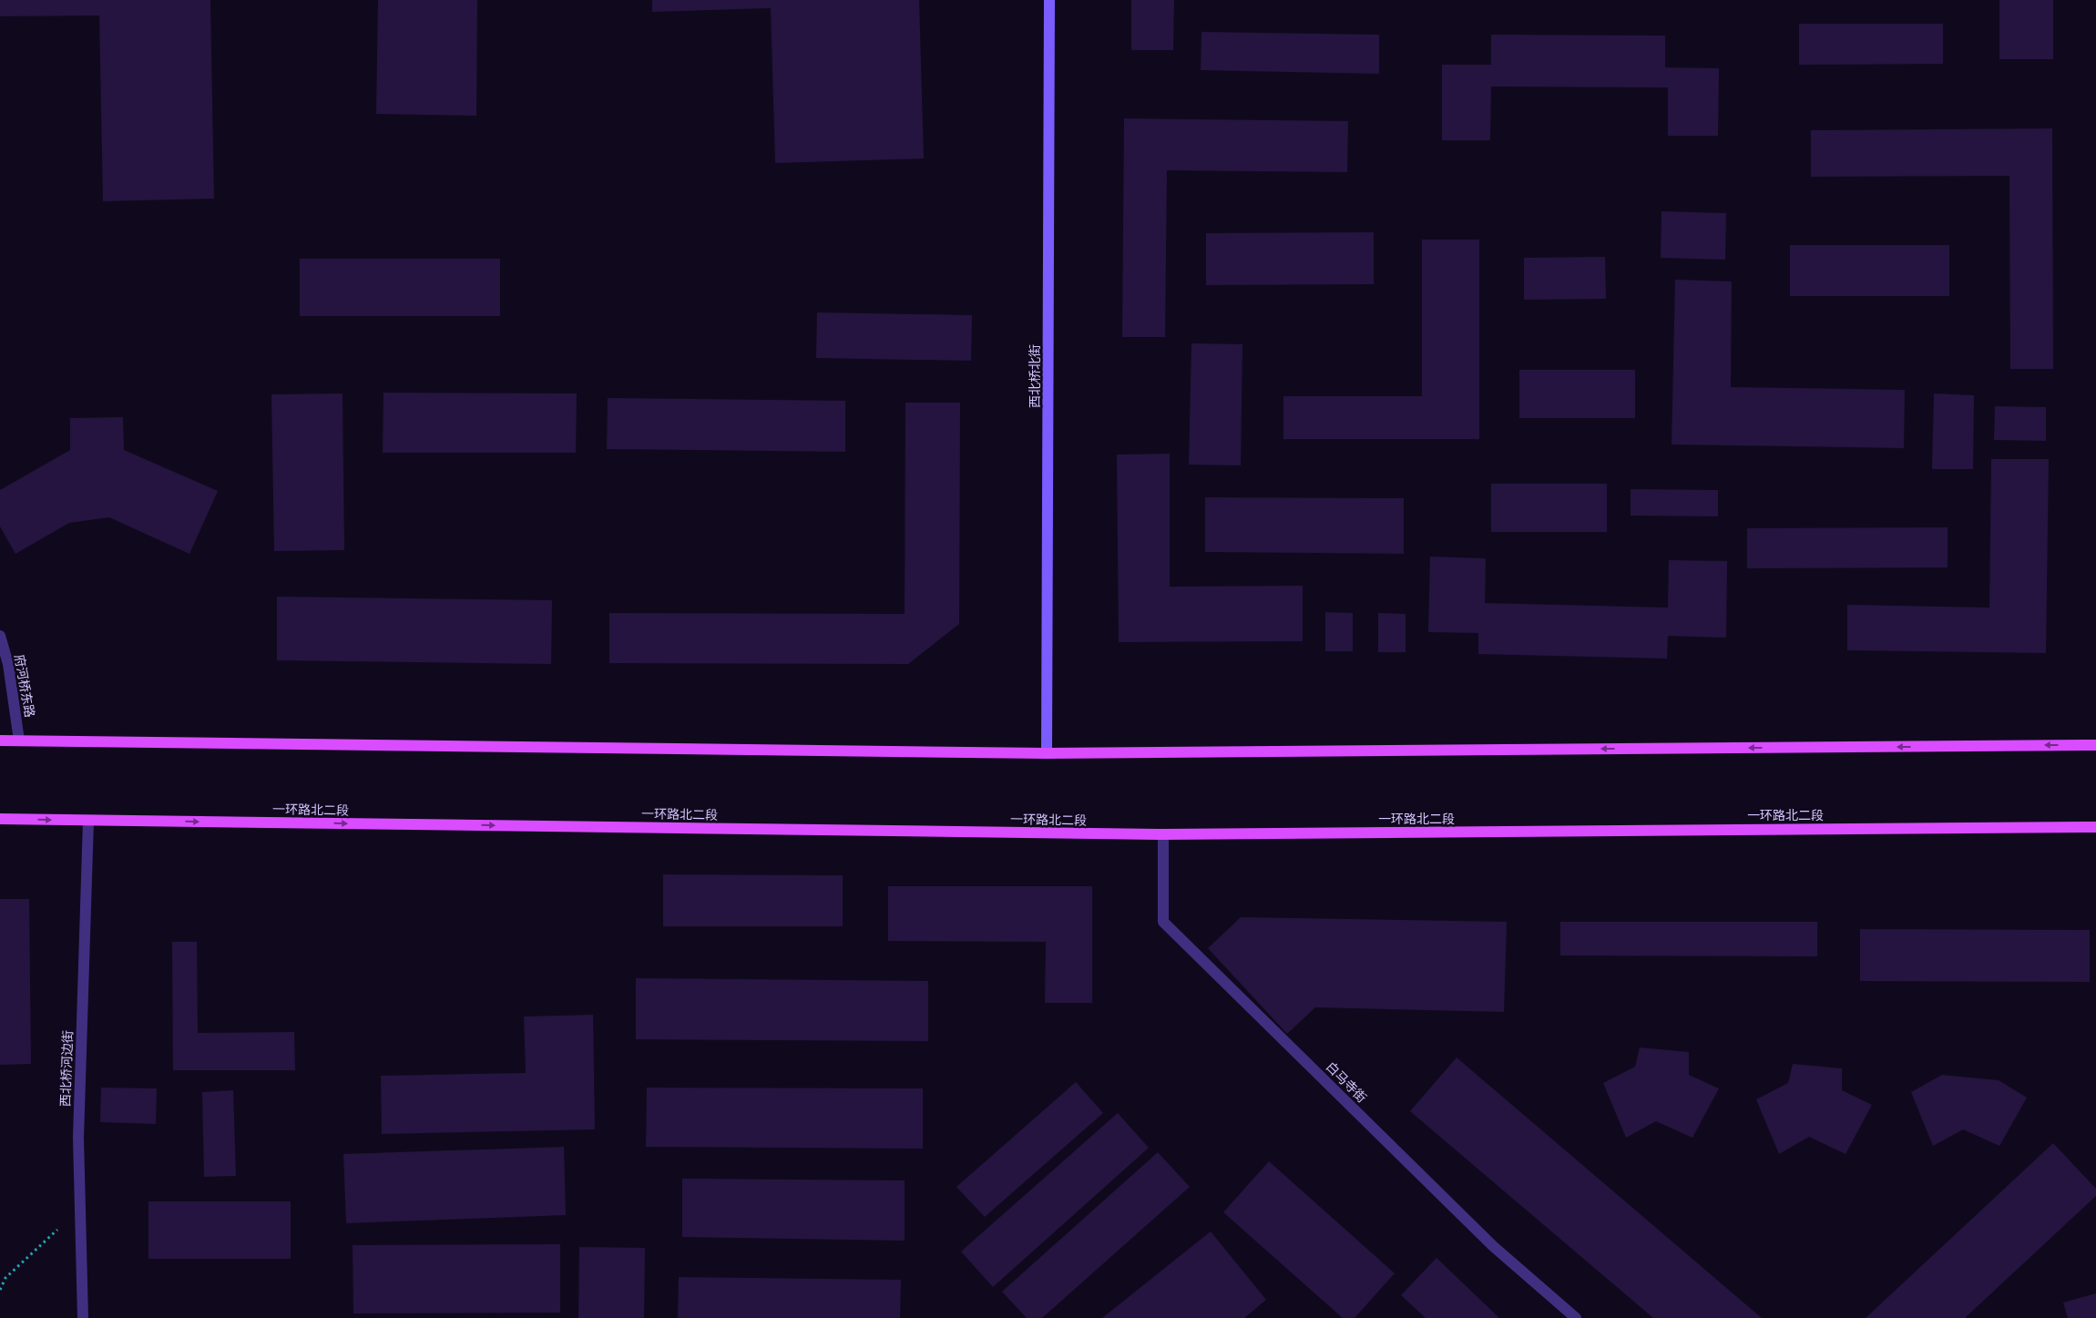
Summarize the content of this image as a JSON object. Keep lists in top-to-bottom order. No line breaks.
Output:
{"streets":{"main road":["一环路北二段"],"street":["西北桥北街","府河桥东路","西北桥河边街","白马寺街"]},"crossings":[["一环路北二段","西北桥河边街"],["一环路北二段","白马寺街"]]}
